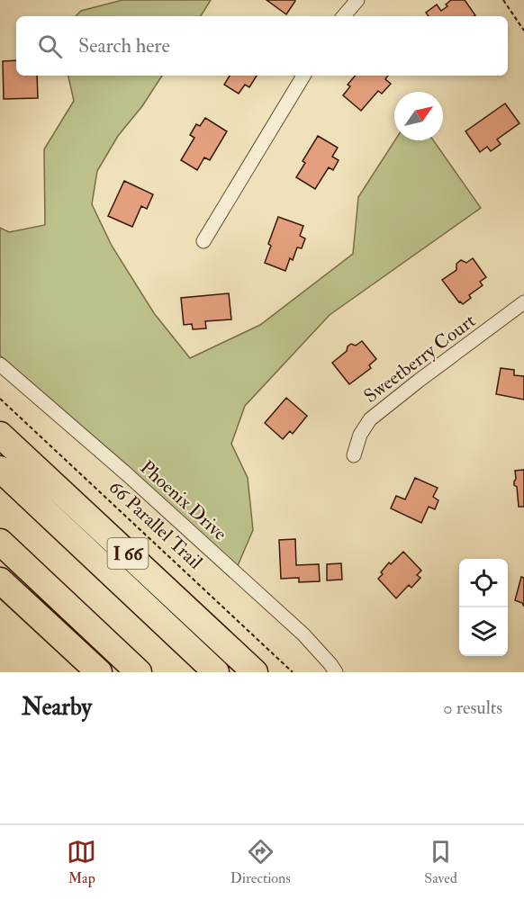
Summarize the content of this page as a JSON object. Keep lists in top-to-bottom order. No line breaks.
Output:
{"streets":{"highway":["I 66"],"street":["Sweetberry Court","Phoenix Drive"],"path":["66 Parallel Trail"]},"north":"top right","page":{"search":"Search here","heading":["Nearby","0 results"],"nav":["Map","Directions","Saved"]}}
